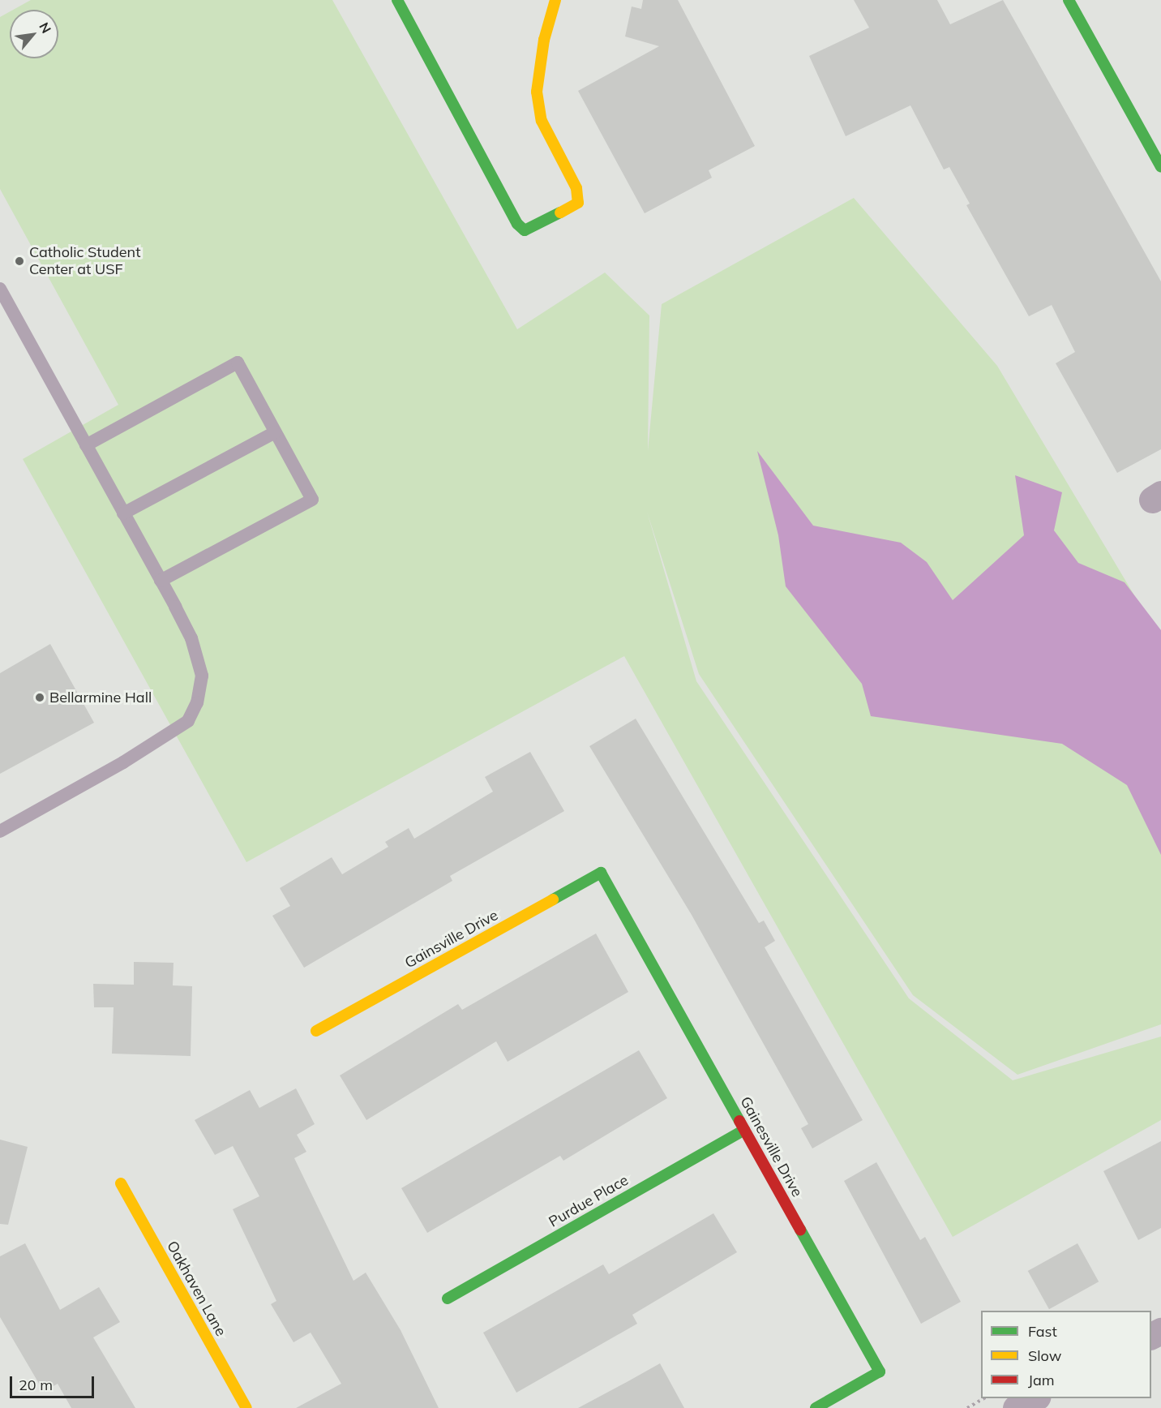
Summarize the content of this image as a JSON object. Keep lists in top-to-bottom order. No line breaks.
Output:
{"streets":{"street":["Gainsville Drive","Gainesville Drive","Purdue Place","Oakhaven Lane"]},"crossings":[["Gainsville Drive","Gainesville Drive"],["Gainesville Drive","Purdue Place"]],"places":["Catholic Student Center at USF","Bellarmine Hall"],"legend":["Fast","Slow","Jam"],"scale_bar":"20 m","north":"top right"}
